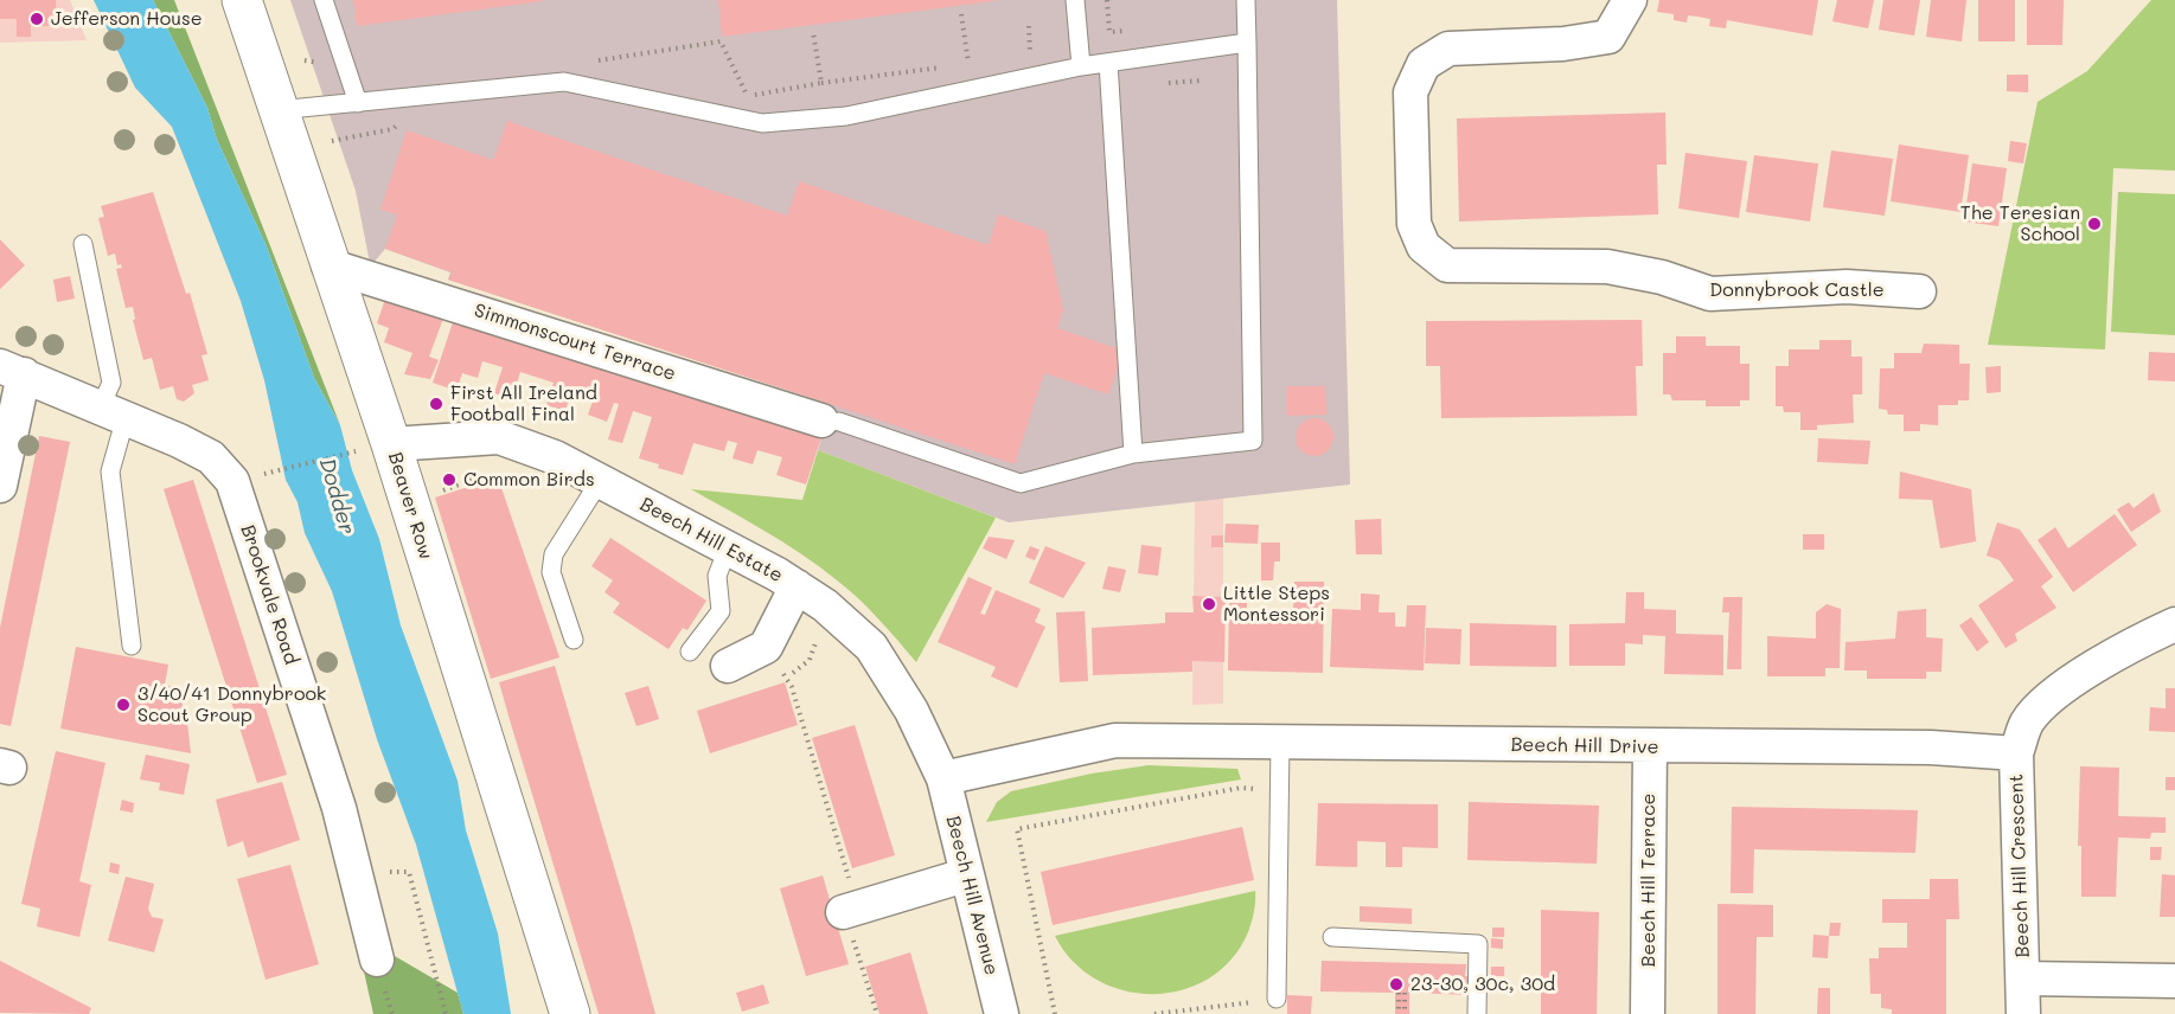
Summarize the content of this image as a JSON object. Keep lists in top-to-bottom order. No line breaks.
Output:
{"streets":{"street":["Donnybrook Castle","Simmonscourt Terrace","Beaver Row","Beech Hill Estate","Brookvale Road","Beech Hill Drive","Beech Hill Crescent","Beech Hill Terrace","Beech Hill Avenue"]},"crossings":[["Simmonscourt Terrace","Beaver Row"],["Beaver Row","Beech Hill Estate"],["Beech Hill Estate","Beech Hill Drive"],["Beech Hill Estate","Beech Hill Avenue"],["Beech Hill Drive","Beech Hill Crescent"],["Beech Hill Drive","Beech Hill Terrace"],["Beech Hill Drive","Beech Hill Avenue"]],"water":["Dodder"],"places":["Jefferson House","The Teresian School","First All Ireland Football Final","Common Birds","Little Steps Montessori","3/40/41 Donnybrook Scout Group","23-30, 30c, 30d"]}
